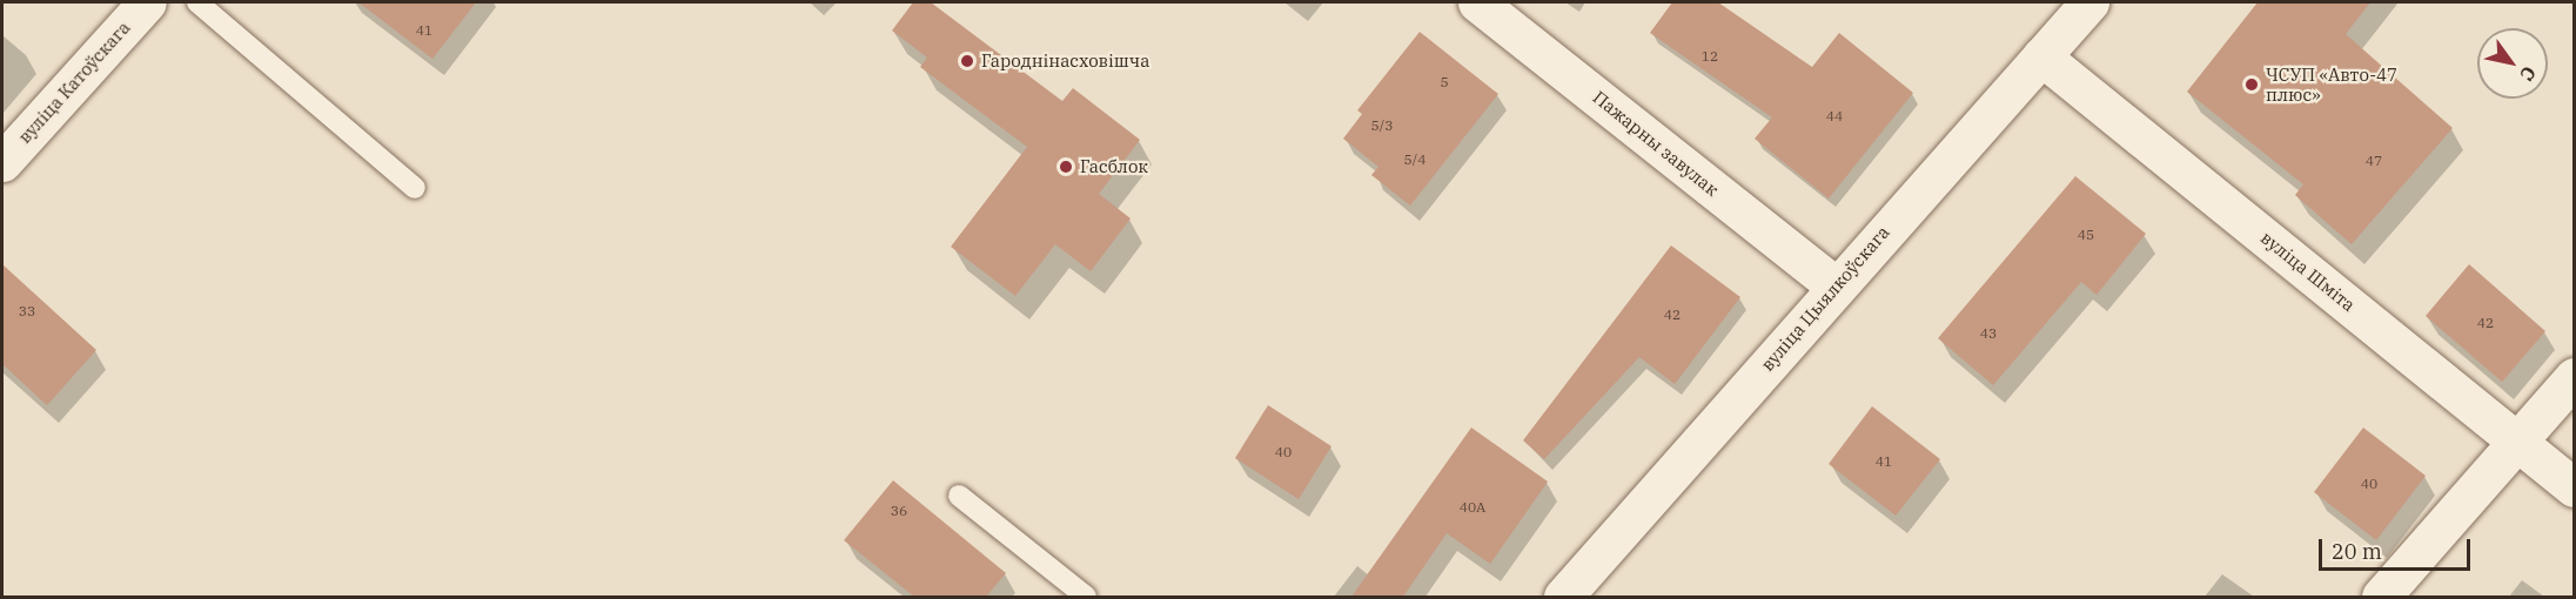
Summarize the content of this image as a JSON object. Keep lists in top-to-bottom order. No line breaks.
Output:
{"streets":{"street":["вуліца Катоўскага","Пажарны завулак","вуліца Шміта","вуліца Цыялкоўскага"]},"crossings":[["Пажарны завулак","вуліца Цыялкоўскага"],["вуліца Шміта","вуліца Цыялкоўскага"]],"places":["Гароднінасховішча","ЧСУП «Авто-47 плюс»","Гасблок"],"house_numbers":["41","12","5","44","5/3","5/4","47","45","33","42","42","43","40","41","40","40А","36"],"scale_bar":"20 m","north":"bottom right"}
